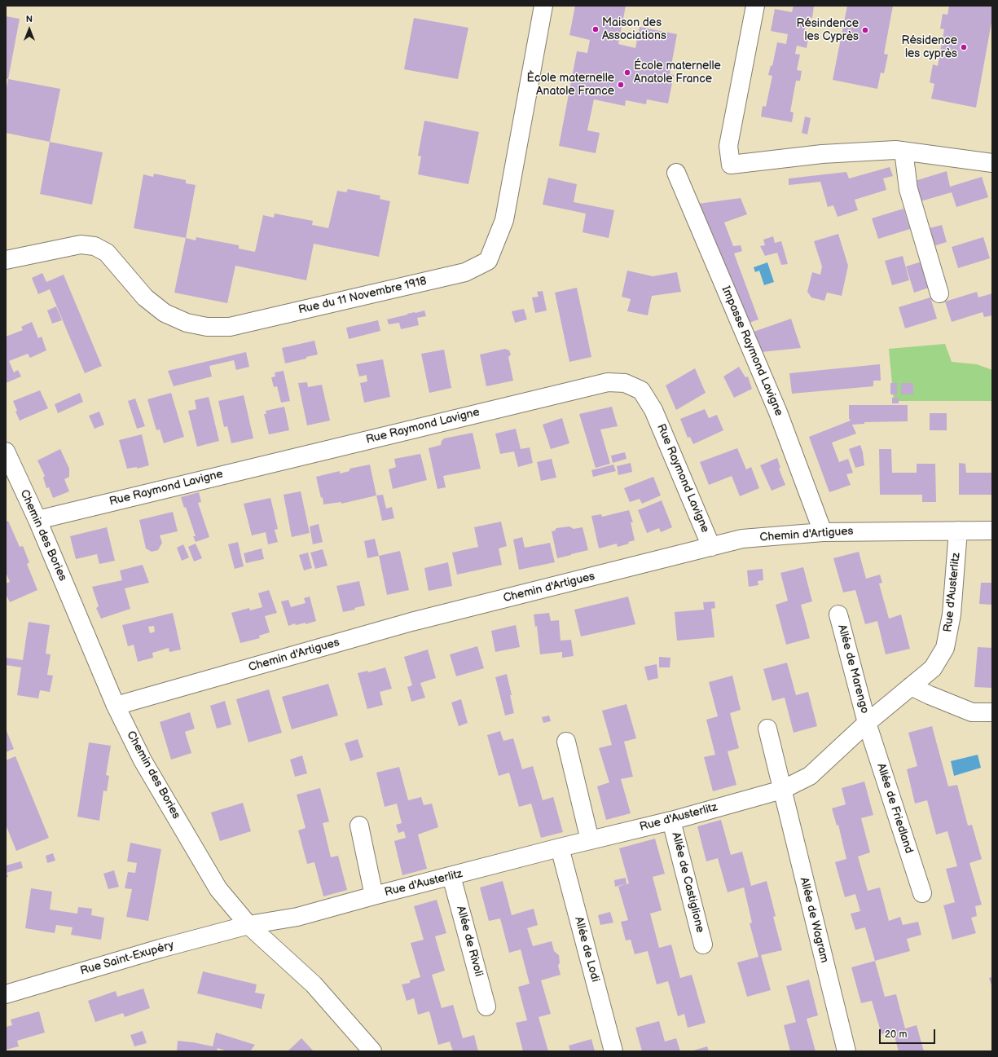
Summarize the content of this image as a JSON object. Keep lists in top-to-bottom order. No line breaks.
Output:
{"streets":{"street":["Rue du 11 Novembre 1918","Impasse Raymond Lavigne","Rue Raymond Lavigne","Chemin d'Artigues","Chemin des Bories","Rue d'Austerlitz","Allée de Marengo","Allée de Friedland","Allée de Castiglione","Allée de Wagram","Allée de Rivoli","Allée de Lodi","Rue Saint-Exupéry"]},"crossings":[["Impasse Raymond Lavigne","Chemin d'Artigues"],["Rue Raymond Lavigne","Chemin d'Artigues"],["Rue Raymond Lavigne","Chemin des Bories"],["Chemin d'Artigues","Chemin des Bories"],["Chemin d'Artigues","Rue d'Austerlitz"],["Chemin des Bories","Rue d'Austerlitz"],["Chemin des Bories","Rue Saint-Exupéry"],["Rue d'Austerlitz","Allée de Marengo"],["Rue d'Austerlitz","Allée de Friedland"],["Rue d'Austerlitz","Allée de Castiglione"],["Rue d'Austerlitz","Allée de Wagram"],["Rue d'Austerlitz","Allée de Rivoli"],["Rue d'Austerlitz","Allée de Lodi"],["Rue d'Austerlitz","Rue Saint-Exupéry"],["Allée de Marengo","Allée de Friedland"]],"places":["Maison des Associations","Résindence les Cyprès","Résidence les cyprès","École maternelle Anatole France","Ècole maternelle Anatole France"],"scale_bar":"20 m","north":"top"}
